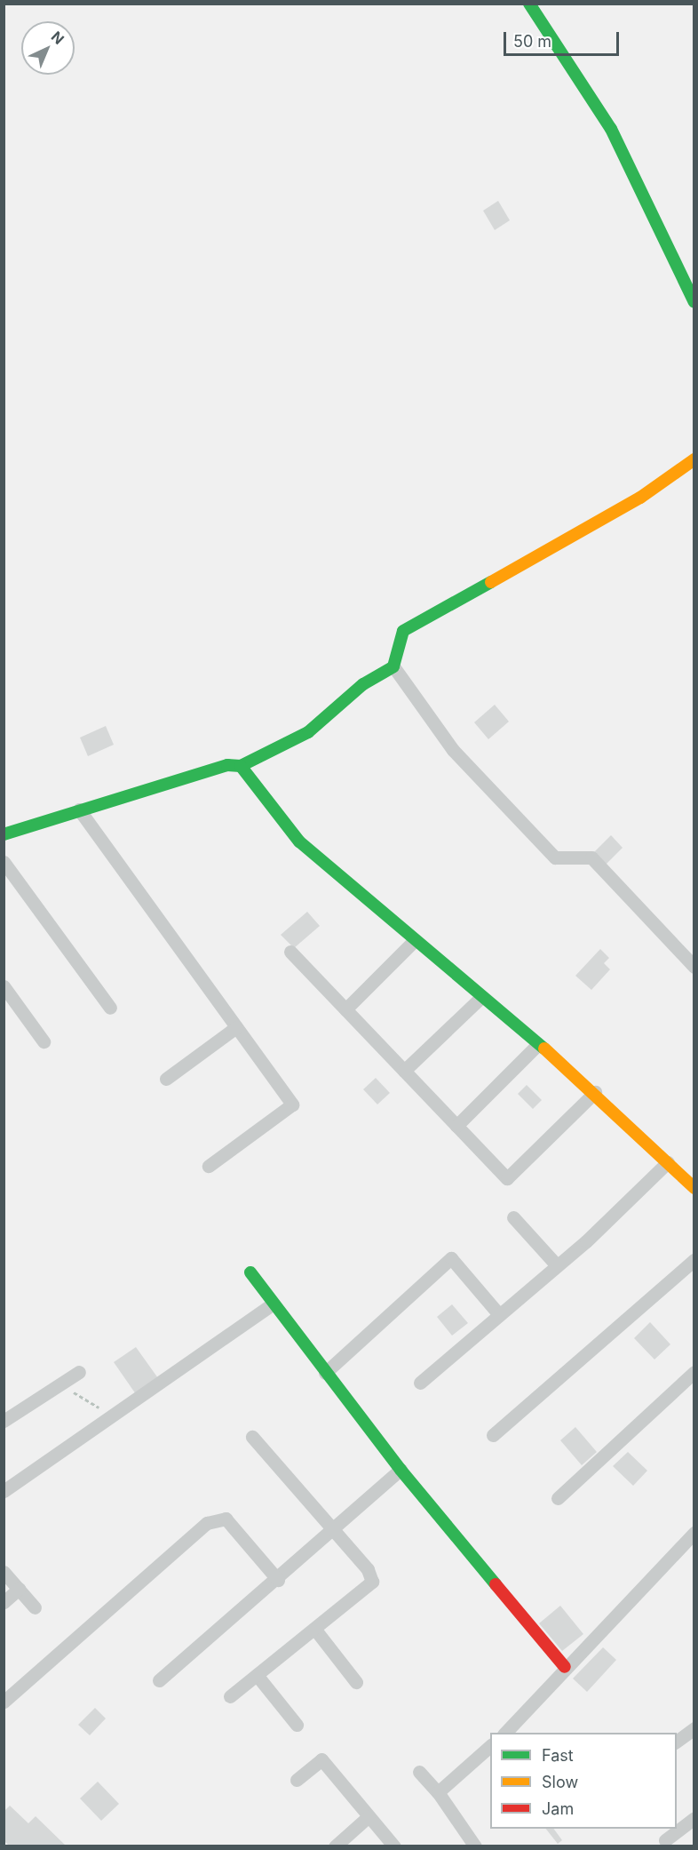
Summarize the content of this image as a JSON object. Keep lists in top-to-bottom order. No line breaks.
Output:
{"legend":["Fast","Slow","Jam"],"scale_bar":"50 m","north":"top right"}
